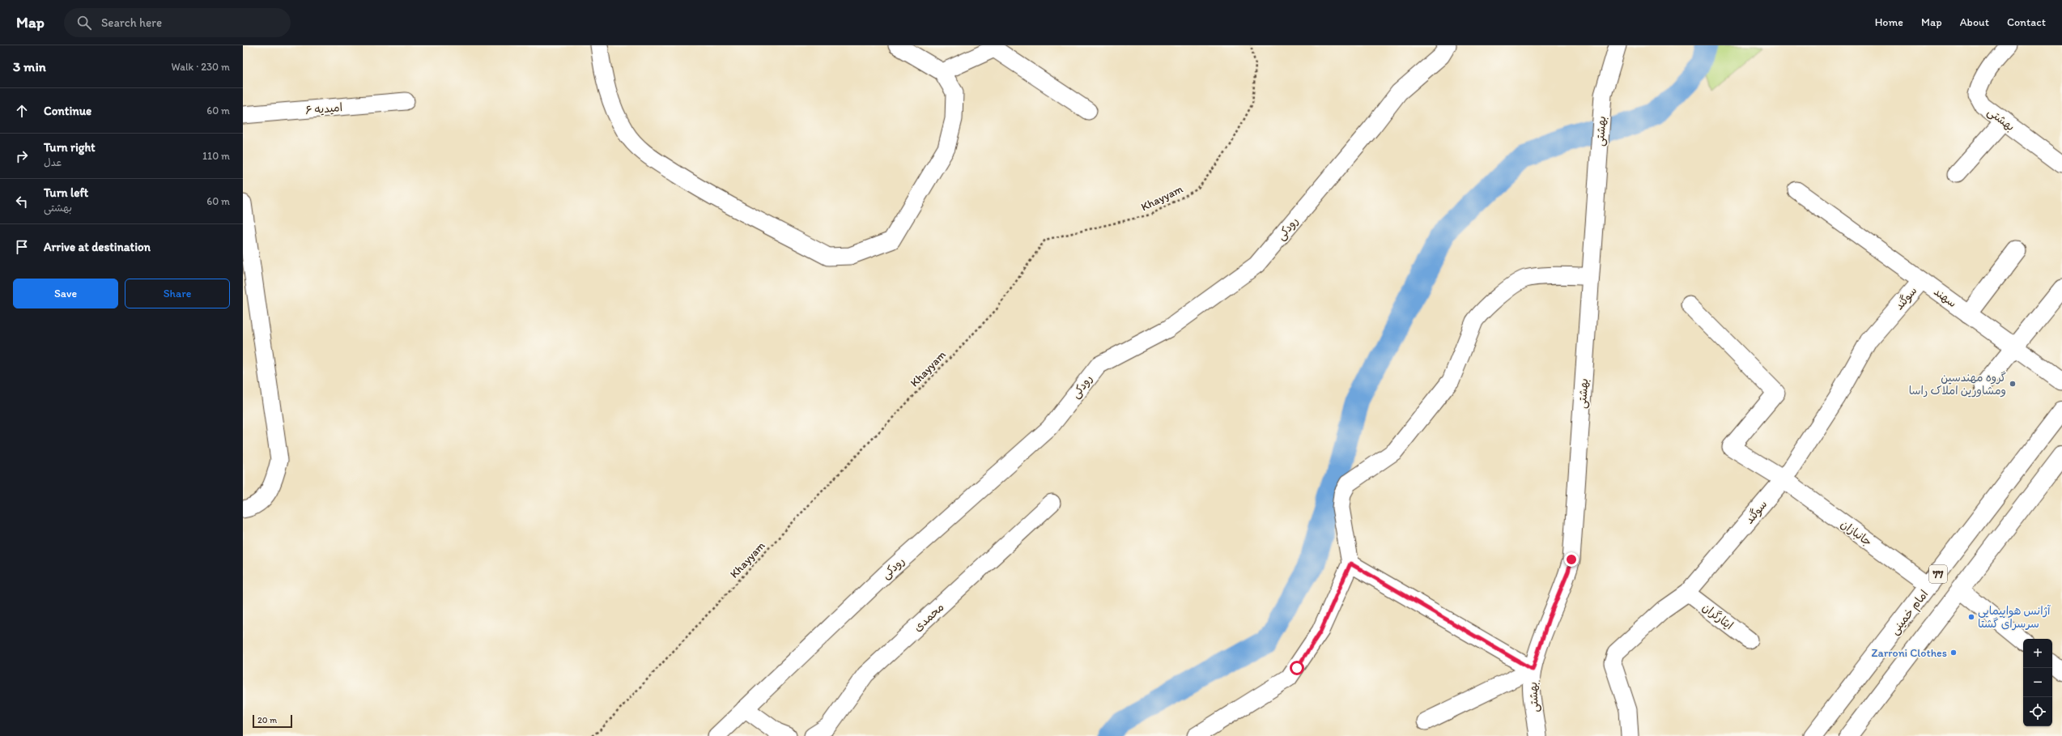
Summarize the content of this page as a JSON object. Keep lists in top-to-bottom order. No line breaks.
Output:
{"streets":{"highway":["77","امام خمینی"],"street":["امیدیه ۶","بهشتی","رودکی","سهند","سوگند","جانبازان","ایثارگران","محمدی"],"path":["Khayyam"]},"crossings":[["سهند","سوگند"],["سوگند","جانبازان"],["سوگند","ایثارگران"],["جانبازان","امام خمینی"]],"places":["گروه مهندسین ومشاورین املاک راسا","آژانس هواپیمایی سرسرای گشتا","Zarroni Clothes"],"scale_bar":"20 m","page":{"header":"Map","search":"Search here","nav":["Home","Map","About","Contact"],"heading":["3 min","Walk · 230 m"],"list":[["Continue","60 m"],["Turn right","عدل","110 m"],["Turn left","بهشتی","60 m"],"Arrive at destination"],"buttons":["Save","Share"],"map_buttons":["+","−"],"scale":"20 m"}}
